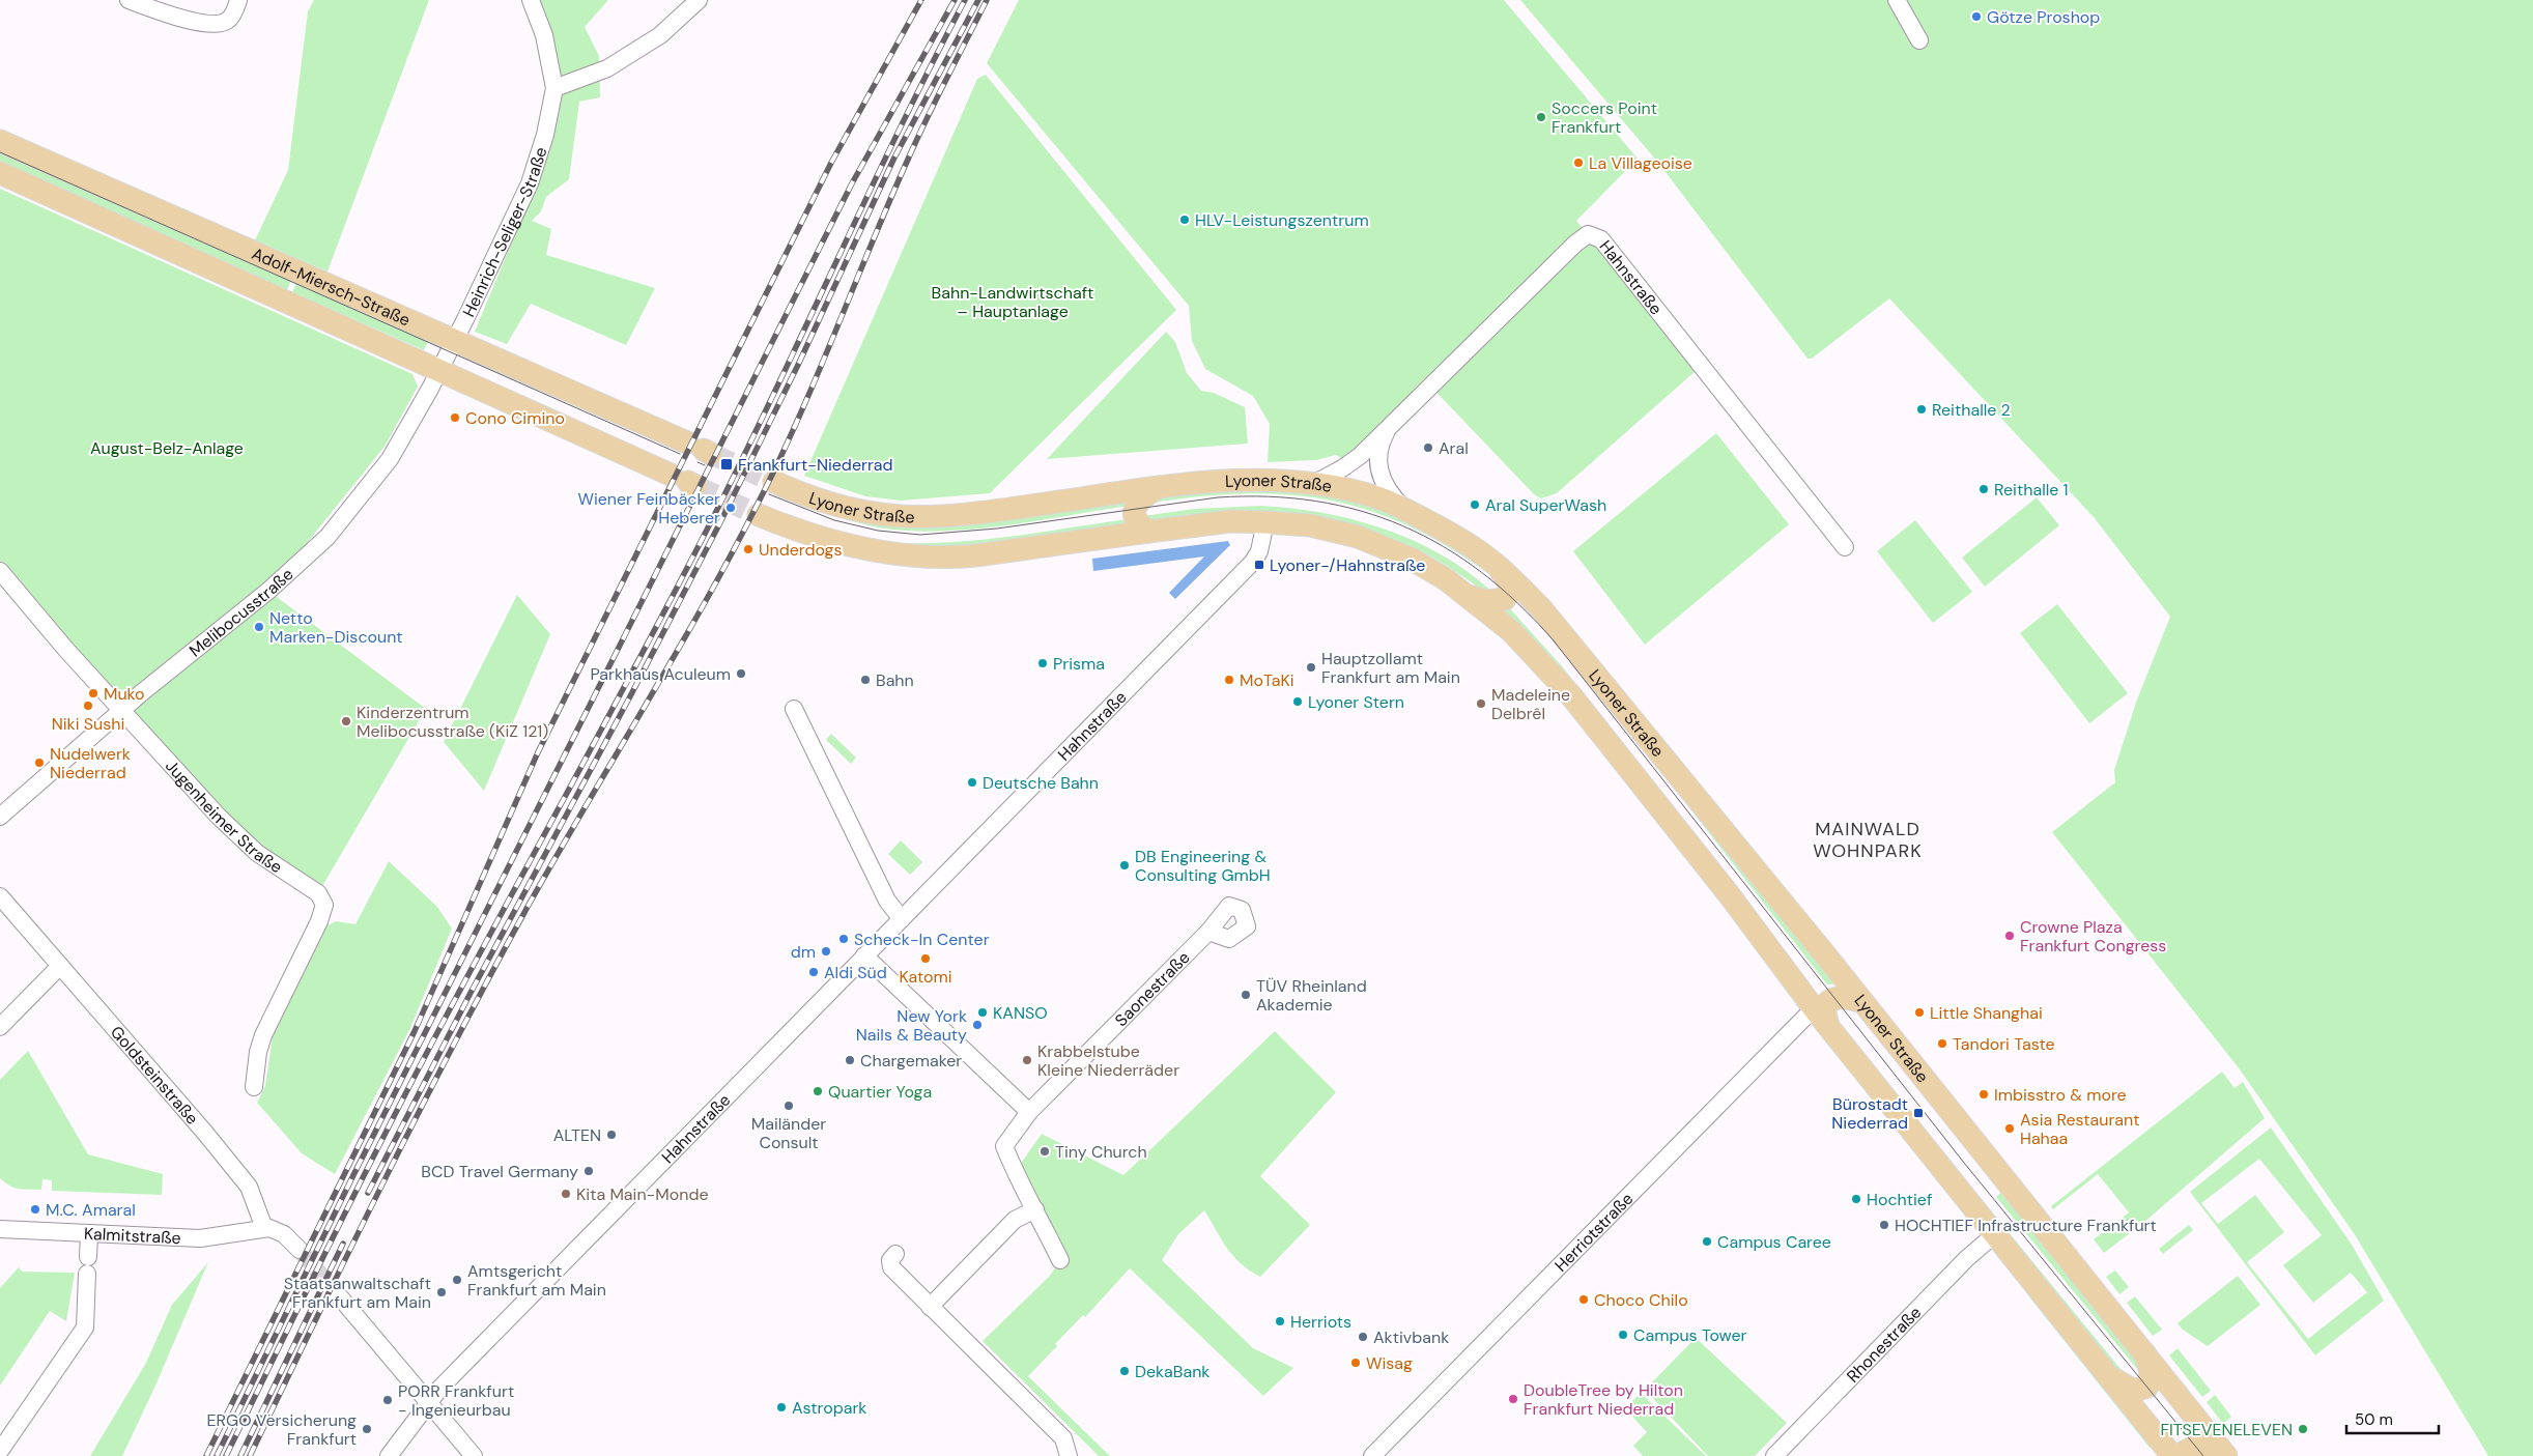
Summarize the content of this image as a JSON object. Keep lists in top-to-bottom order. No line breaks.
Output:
{"streets":{"main road":["Adolf-Miersch-Straße","Lyoner Straße"],"street":["Heinrich-Seliger-Straße","Hahnstraße","Melibocusstraße","Jugenheimer Straße","Saonestraße","Goldsteinstraße","Herriotstraße","Kalmitstraße","Rhonestraße"]},"crossings":[["Heinrich-Seliger-Straße","Adolf-Miersch-Straße"],["Heinrich-Seliger-Straße","Melibocusstraße"],["Hahnstraße","Lyoner Straße"],["Adolf-Miersch-Straße","Melibocusstraße"],["Lyoner Straße","Herriotstraße"],["Lyoner Straße","Rhonestraße"],["Melibocusstraße","Jugenheimer Straße"],["Goldsteinstraße","Kalmitstraße"]],"districts":["MAINWALD WOHNPARK"],"parks":["Bahn-Landwirtschaft – Hauptanlage","August-Belz-Anlage"],"places":{"other":["Götze Proshop","Soccers Point Frankfurt","La Villageoise","HLV-Leistungszentrum","Reithalle 2","Cono Cimino","Aral","Reithalle 1","Aral SuperWash","Wiener Feinbäcker Heberer","Underdogs","Netto Marken-Discount","Prisma","Hauptzollamt Frankfurt am Main","Parkhaus Aculeum","Bahn","MoTaKi","Muko","Lyoner Stern","Madeleine Delbrêl","Niki Sushi","Kinderzentrum Melibocusstraße (KiZ 121)","Nudelwerk Niederrad","Deutsche Bahn","DB Engineering & Consulting GmbH","Crowne Plaza Frankfurt Congress","Scheck-In Center","dm","Katomi","Aldi Süd","TÜV Rheinland Akademie","KANSO","Little Shanghai","New York Nails & Beauty","Tandori Taste","Chargemaker","Krabbelstube Kleine Niederräder","Quartier Yoga","Imbisstro & more","Mailänder Consult","Asia Restaurant Hahaa","ALTEN","Tiny Church","BCD Travel Germany","Kita Main-Monde","Hochtief","M.C. Amaral","HOCHTIEF Infrastructure Frankfurt","Campus Caree","Amtsgericht Frankfurt am Main","Staatsanwaltschaft Frankfurt am Main","Choco Chilo","Herriots","Campus Tower","Aktivbank","Wisag","DekaBank","DoubleTree by Hilton Frankfurt Niederrad","PORR Frankfurt - Ingenieurbau","Astropark","ERGO Versicherung Frankfurt","FITSEVENELEVEN"],"transit":["Frankfurt-Niederrad","Lyoner-/Hahnstraße","Bürostadt Niederrad"]},"scale_bar":"50 m"}
